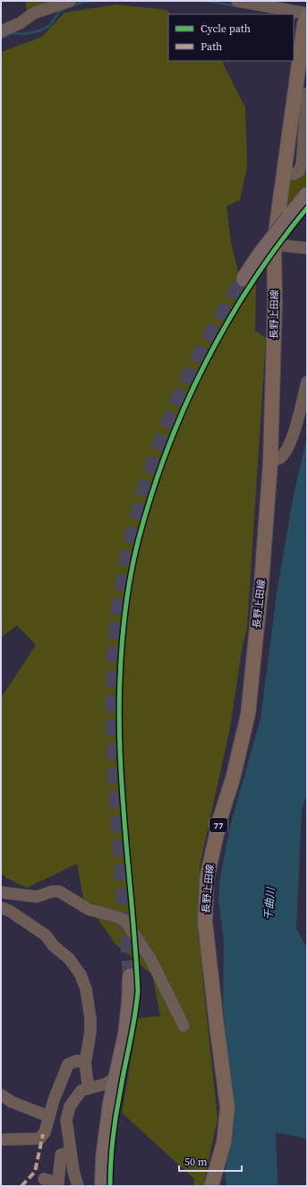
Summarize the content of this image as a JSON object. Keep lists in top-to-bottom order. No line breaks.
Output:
{"streets":{"main road":["長野上田線","77"]},"water":["千曲川"],"legend":["Cycle path","Path"],"scale_bar":"50 m"}
